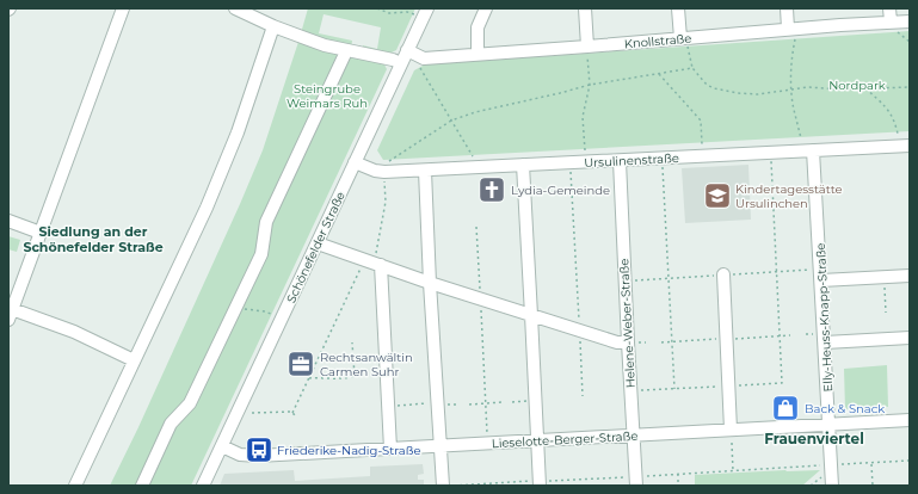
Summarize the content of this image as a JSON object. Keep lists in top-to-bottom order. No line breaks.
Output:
{"streets":{"street":["Knollstraße","Ursulinenstraße","Schönefelder Straße","Elly-Heuss-Knapp-Straße","Helene-Weber-Straße","Lieselotte-Berger-Straße"]},"crossings":[["Knollstraße","Schönefelder Straße"],["Ursulinenstraße","Schönefelder Straße"],["Ursulinenstraße","Elly-Heuss-Knapp-Straße"],["Ursulinenstraße","Helene-Weber-Straße"],["Schönefelder Straße","Lieselotte-Berger-Straße"],["Elly-Heuss-Knapp-Straße","Lieselotte-Berger-Straße"],["Helene-Weber-Straße","Lieselotte-Berger-Straße"]],"districts":["Siedlung an der Schönefelder Straße","Frauenviertel"],"parks":["Nordpark","Steingrube Weimars Ruh"],"places":{"church":["Lydia-Gemeinde"],"school or university":["Kindertagesstätte Ursulinchen"],"office":["Rechtsanwältin Carmen Suhr"],"shop":["Back & Snack"],"bus stop":["Friederike-Nadig-Straße"]}}
